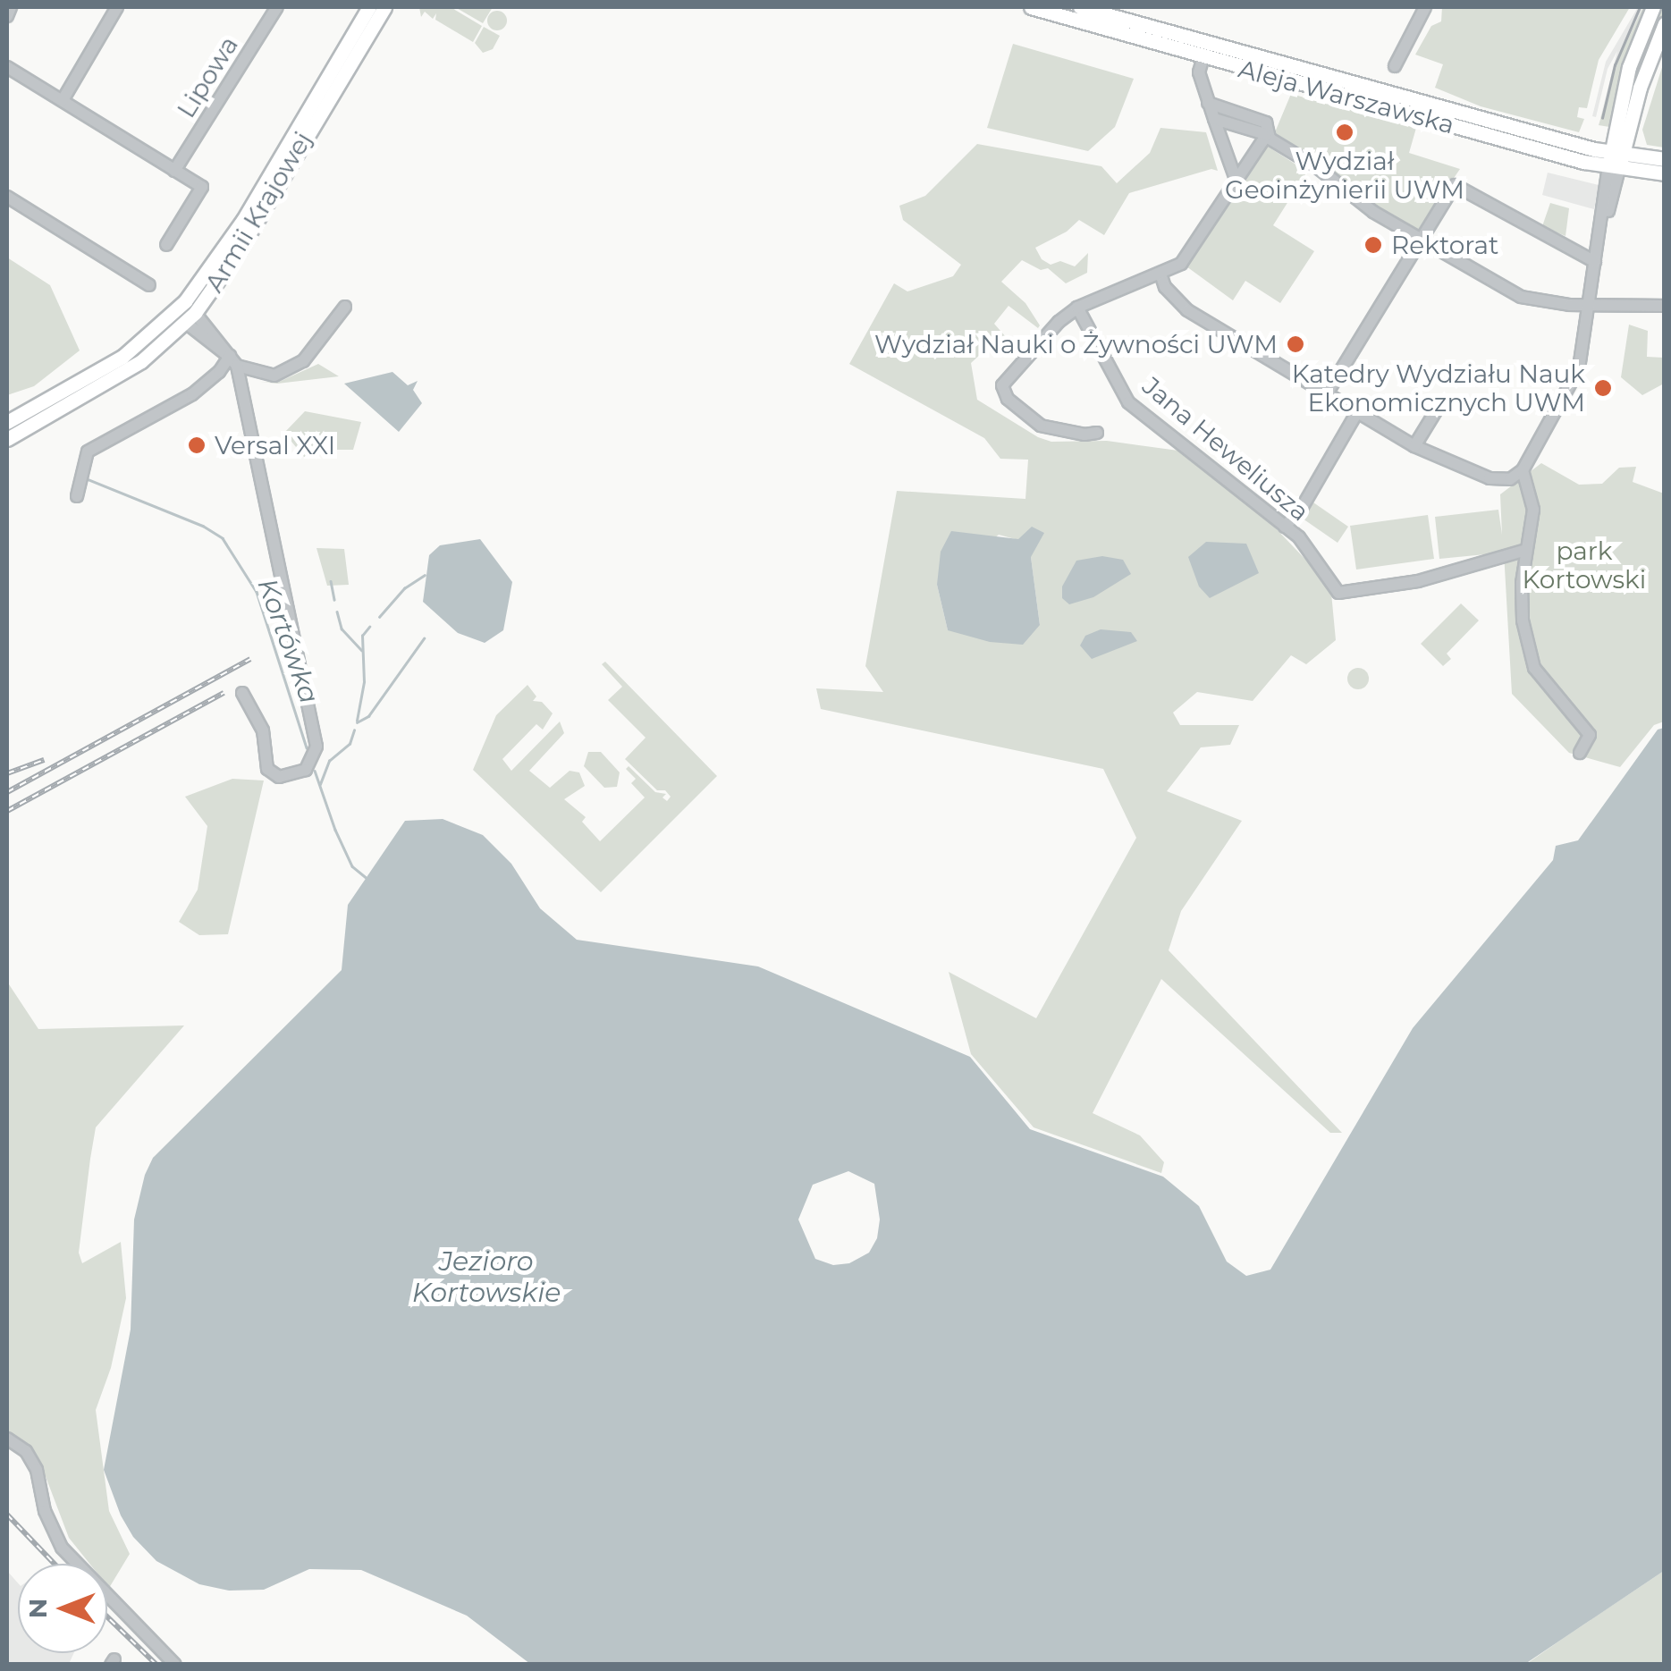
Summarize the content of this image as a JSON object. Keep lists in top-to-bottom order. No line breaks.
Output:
{"streets":{"main road":["Aleja Warszawska","Armii Krajowej"],"street":["Lipowa","Jana Heweliusza"]},"water":["Kortówka","Jezioro Kortowskie"],"parks":["park Kortowski"],"places":["Wydział Geoinżynierii UWM","Rektorat","Wydział Nauki o Żywności UWM","Katedry Wydziału Nauk Ekonomicznych UWM","Versal XXI"],"north":"left"}
